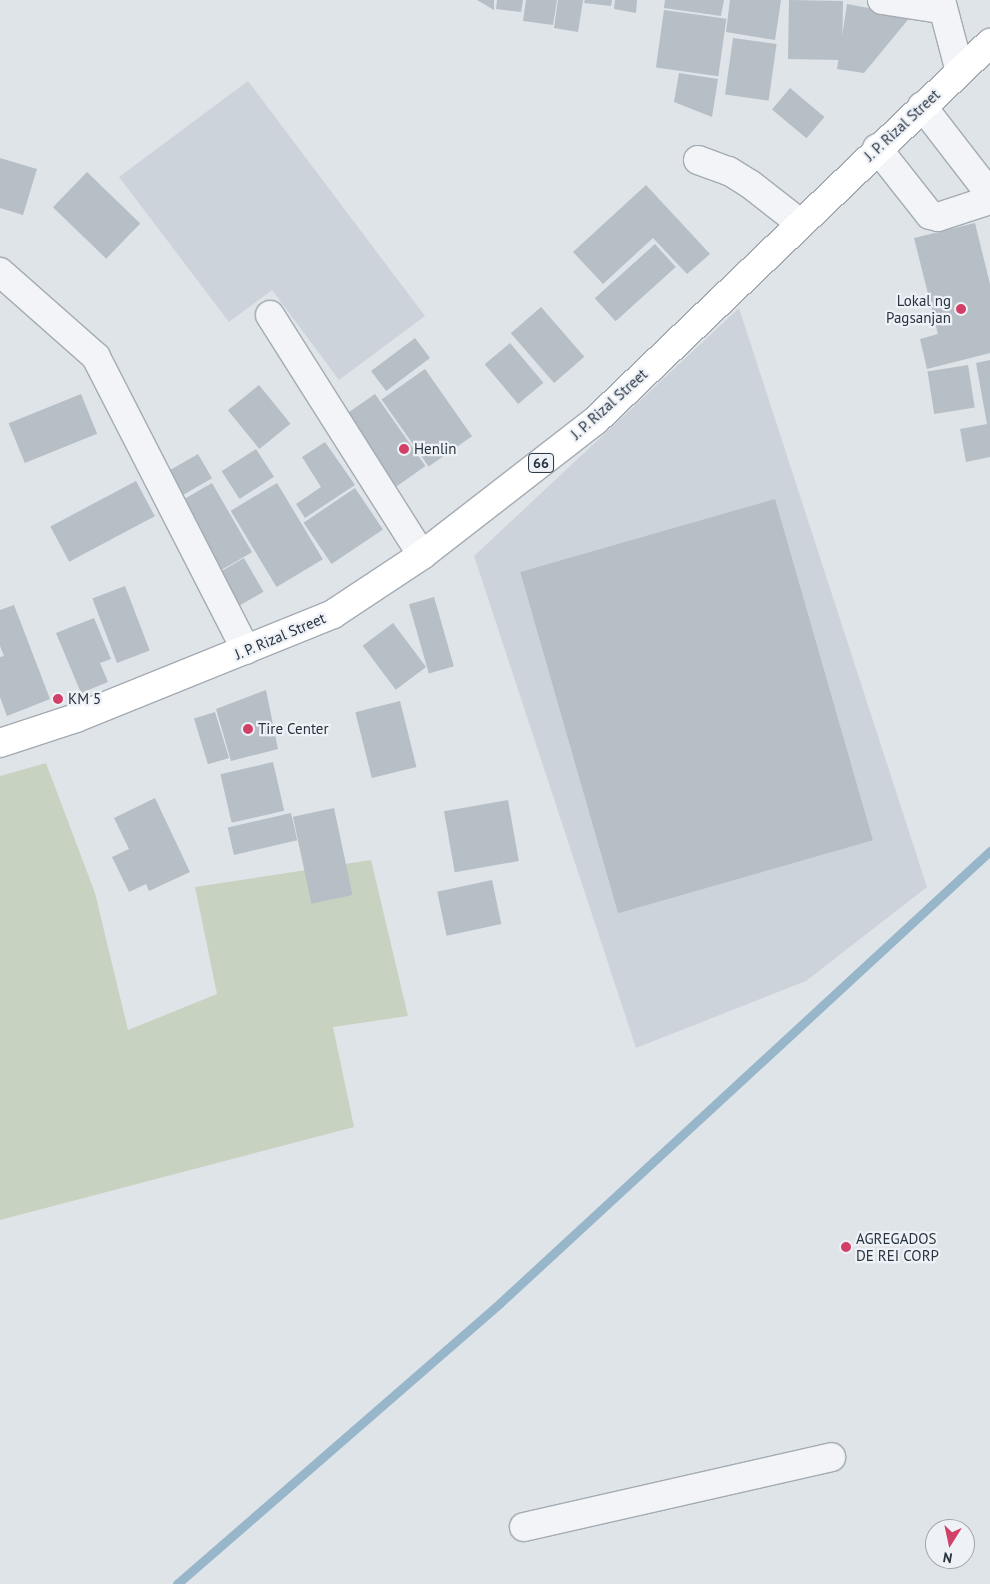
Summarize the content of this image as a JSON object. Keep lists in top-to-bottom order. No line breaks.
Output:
{"streets":{"main road":["J. P. Rizal Street","66"]},"places":["Lokal ng Pagsanjan","Henlin","KM 5","Tire Center","AGREGADOS DE REI CORP"],"north":"bottom"}
